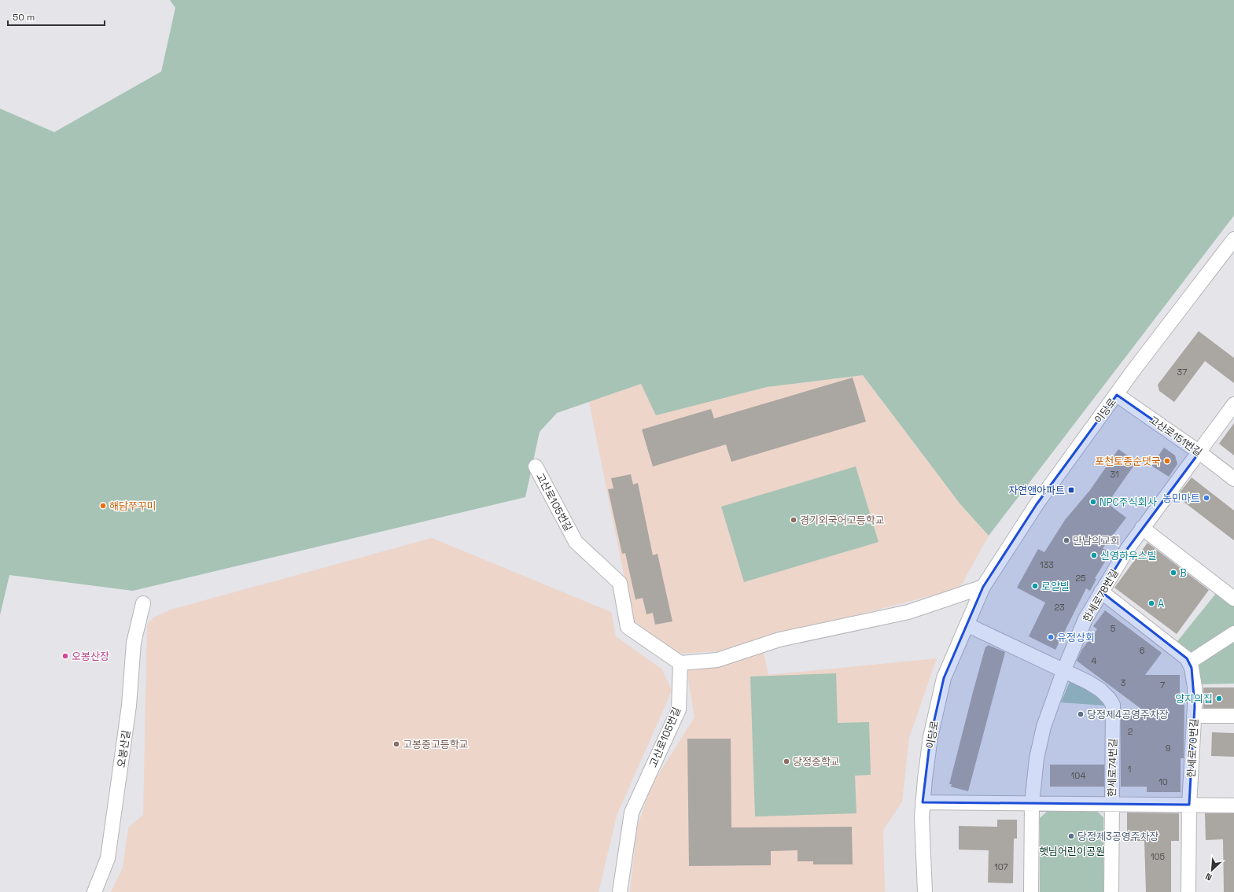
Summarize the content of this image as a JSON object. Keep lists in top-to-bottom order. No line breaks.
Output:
{"streets":{"street":["이당로","고산로151번길","고산로105번길","한세로78번길","한세로70번길","오봉산길","한세로74번길"]},"crossings":[["이당로","고산로151번길"],["이당로","한세로74번길"],["고산로151번길","한세로78번길"],["한세로78번길","한세로70번길"],["한세로78번길","한세로74번길"]],"parks":["햇님어린이공원"],"places":{"other":["포천토종순댓국","농민마트","NPC주식회사","해담쭈꾸미","경기외국어고등학교","만남의교회","신영하우스빌","B","로얄빌","A","유정상회","오봉산장","양지의집","당정제4공영주차장","고봉중고등학교","당정중학교","당정제3공영주차장"],"transit":["자연앤아파트"]},"house_numbers":["37","31","133","25","23","5","6","4","3","7","2","9","1","104","10","105","107"],"scale_bar":"50 m","north":"bottom left"}
